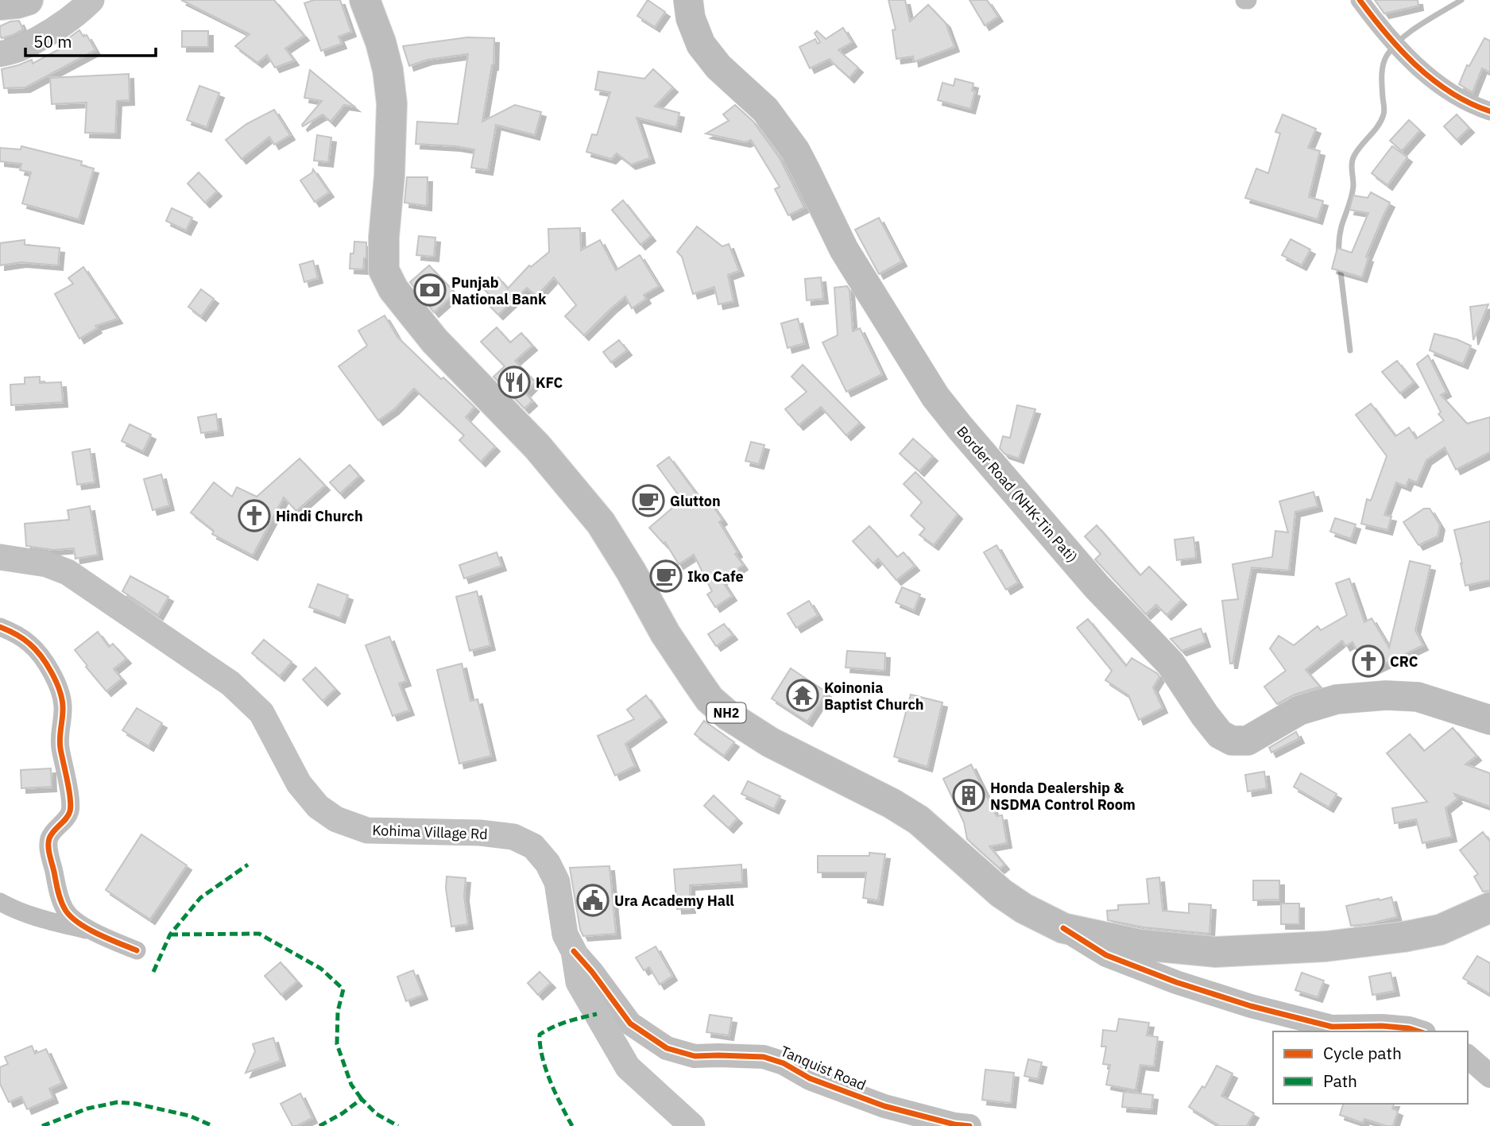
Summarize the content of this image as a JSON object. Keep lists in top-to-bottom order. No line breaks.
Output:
{"streets":{"highway":["NH2"],"main road":["Border Road (NHK-Tin Pati)","Kohima Village Rd"],"street":["Tanquist Road"]},"crossings":[["Kohima Village Rd","Tanquist Road"]],"places":{"bank":["Punjab National Bank"],"restaurant":["KFC"],"cafe":["Glutton","Iko Cafe"],"church":["Hindi Church","CRC"],"temple":["Koinonia Baptist Church"],"building":["Honda Dealership & NSDMA Control Room"],"public building":["Ura Academy Hall"]},"legend":["Cycle path","Path"],"scale_bar":"50 m"}
